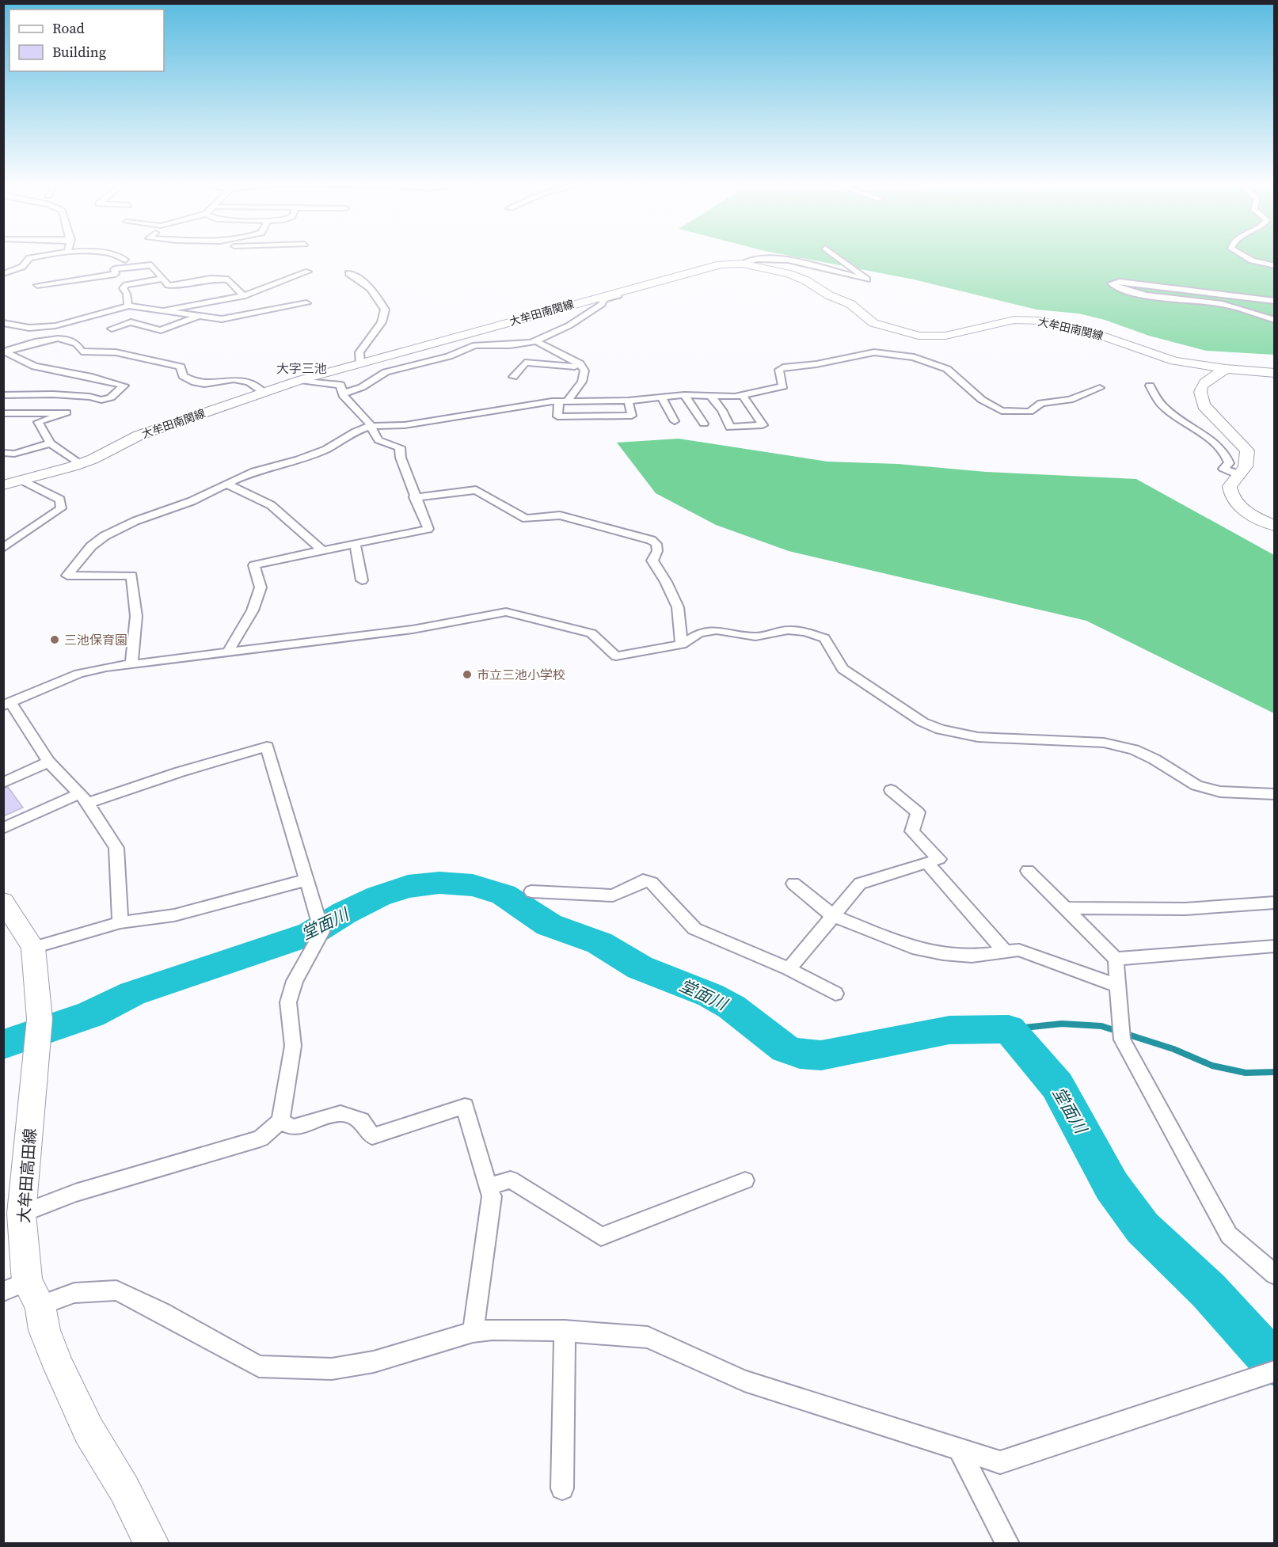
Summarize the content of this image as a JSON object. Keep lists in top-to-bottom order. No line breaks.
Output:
{"streets":{"main road":["大牟田南関線","大牟田高田線"]},"districts":["大字三池"],"water":["堂面川"],"places":["三池保育園","市立三池小学校"],"legend":["Road","Building"]}
